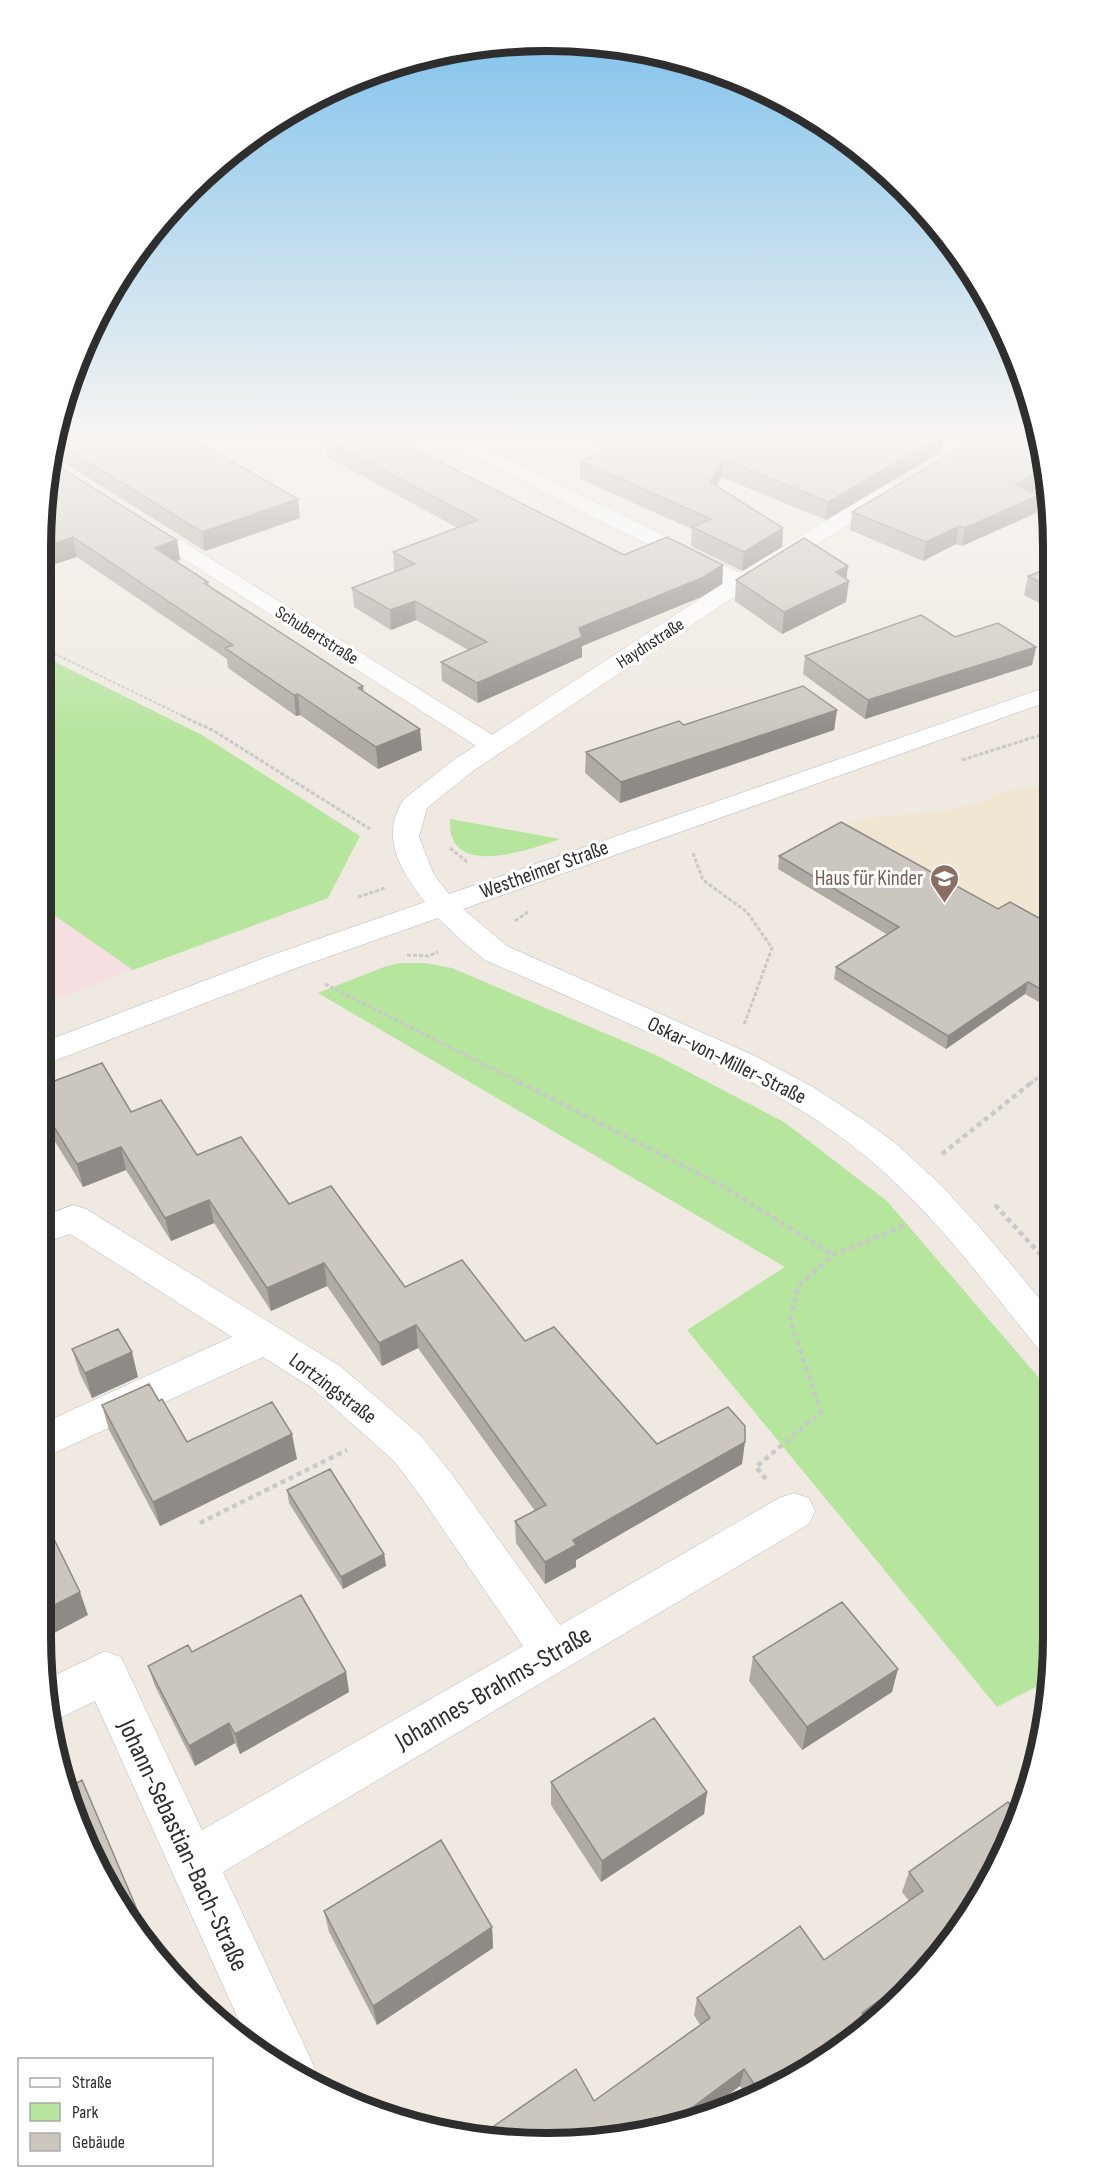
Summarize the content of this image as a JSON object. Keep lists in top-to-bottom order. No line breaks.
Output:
{"streets":{"street":["Schubertstraße","Haydnstraße","Westheimer Straße","Oskar-von-Miller-Straße","Lortzingstraße","Johannes-Brahms-Straße","Johann-Sebastian-Bach-Straße"]},"crossings":[["Schubertstraße","Haydnstraße"],["Haydnstraße","Westheimer Straße"],["Haydnstraße","Oskar-von-Miller-Straße"],["Westheimer Straße","Oskar-von-Miller-Straße"],["Lortzingstraße","Johannes-Brahms-Straße"],["Johannes-Brahms-Straße","Johann-Sebastian-Bach-Straße"]],"places":{"school or university":["Haus für Kinder"]},"legend":["Straße","Park","Gebäude"]}
